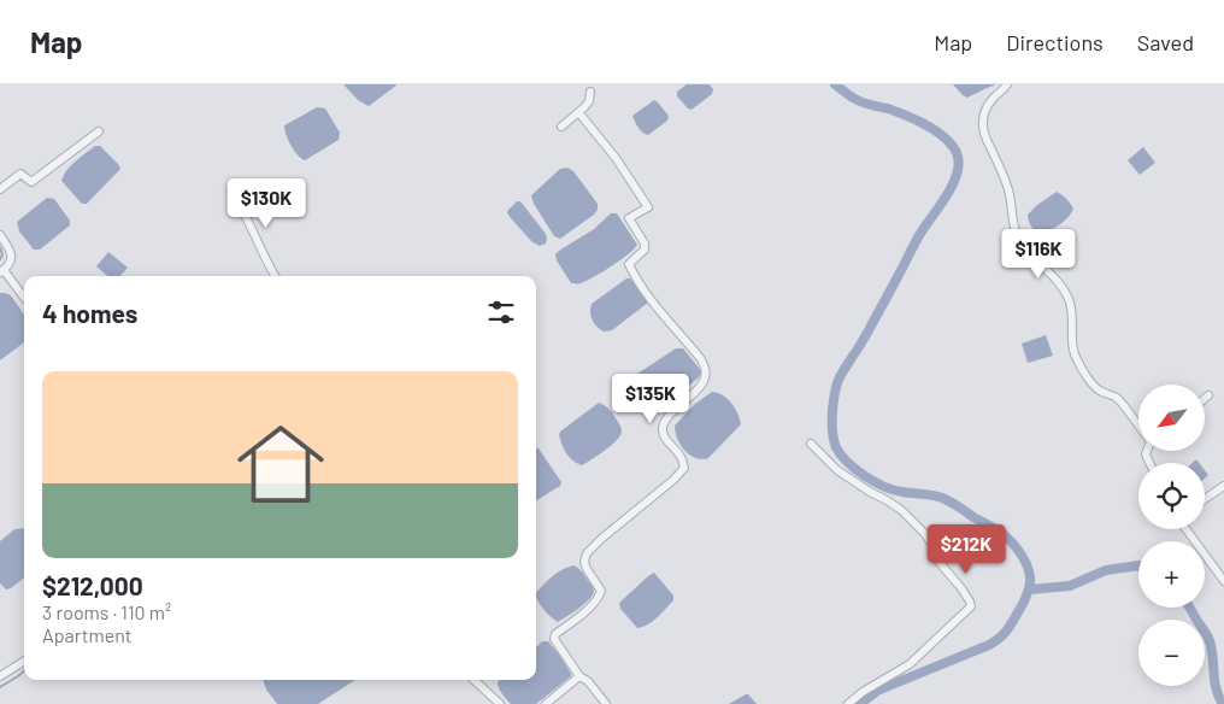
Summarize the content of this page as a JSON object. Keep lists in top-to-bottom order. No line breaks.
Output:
{"north":"bottom left","page":{"header":"Map","nav":["Map","Directions","Saved"],"price":["$130K","$116K","$135K","$212K"],"heading":"4 homes","list":[{"name":"$212,000","note":"3 rooms · 110 m² · Apartment"}],"map_buttons":["+","−"]}}
